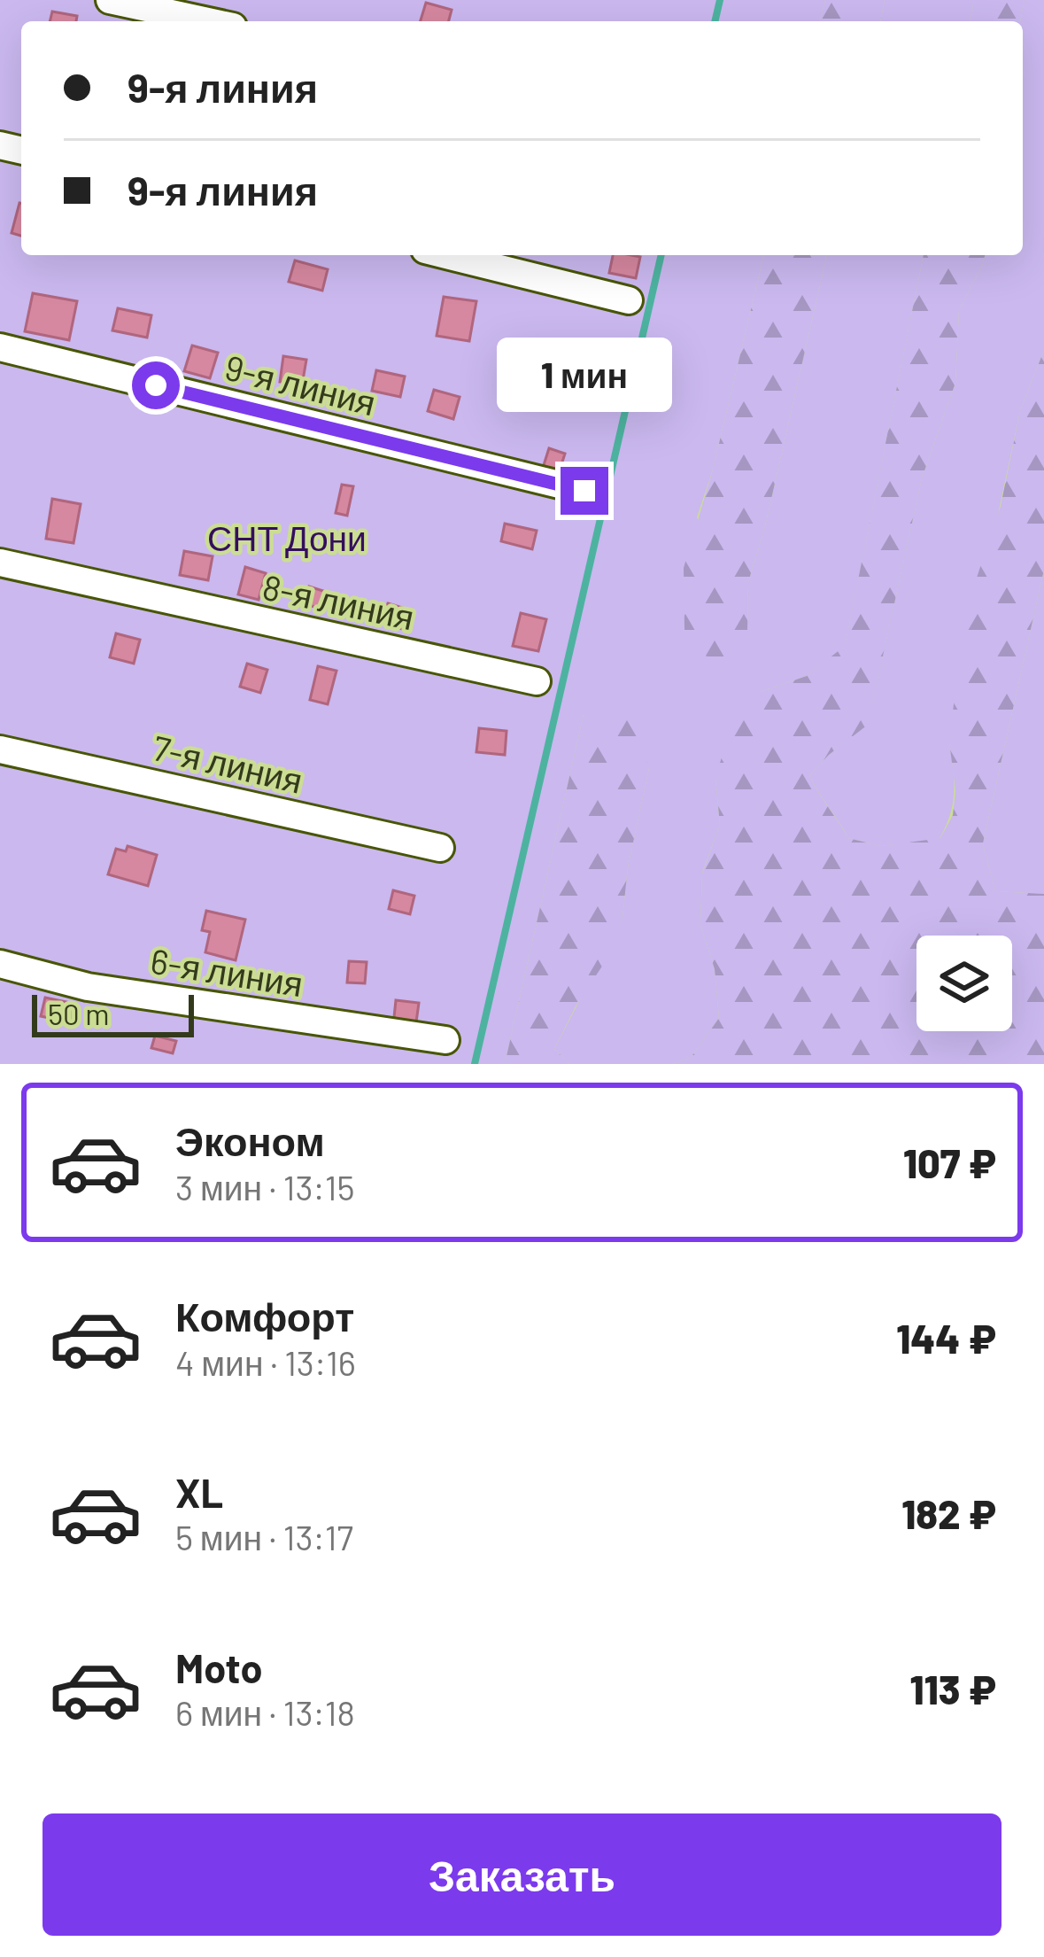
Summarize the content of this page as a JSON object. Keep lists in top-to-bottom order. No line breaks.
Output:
{"streets":{"lane":["9-я линия","8-я линия","7-я линия","6-я линия"]},"parks":["СНТ Дони"],"scale_bar":"50 m","page":{"banner":["9-я линия","9-я линия"],"bubble":"1 мин","scale":"50 m","list":[{"name":"Эконом","note":"3 мин · 13:15","value":"107 ₽"},{"name":"Комфорт","note":"4 мин · 13:16","value":"144 ₽"},{"name":"XL","note":"5 мин · 13:17","value":"182 ₽"},{"name":"Moto","note":"6 мин · 13:18","value":"113 ₽"}],"buttons":"Заказать"}}
